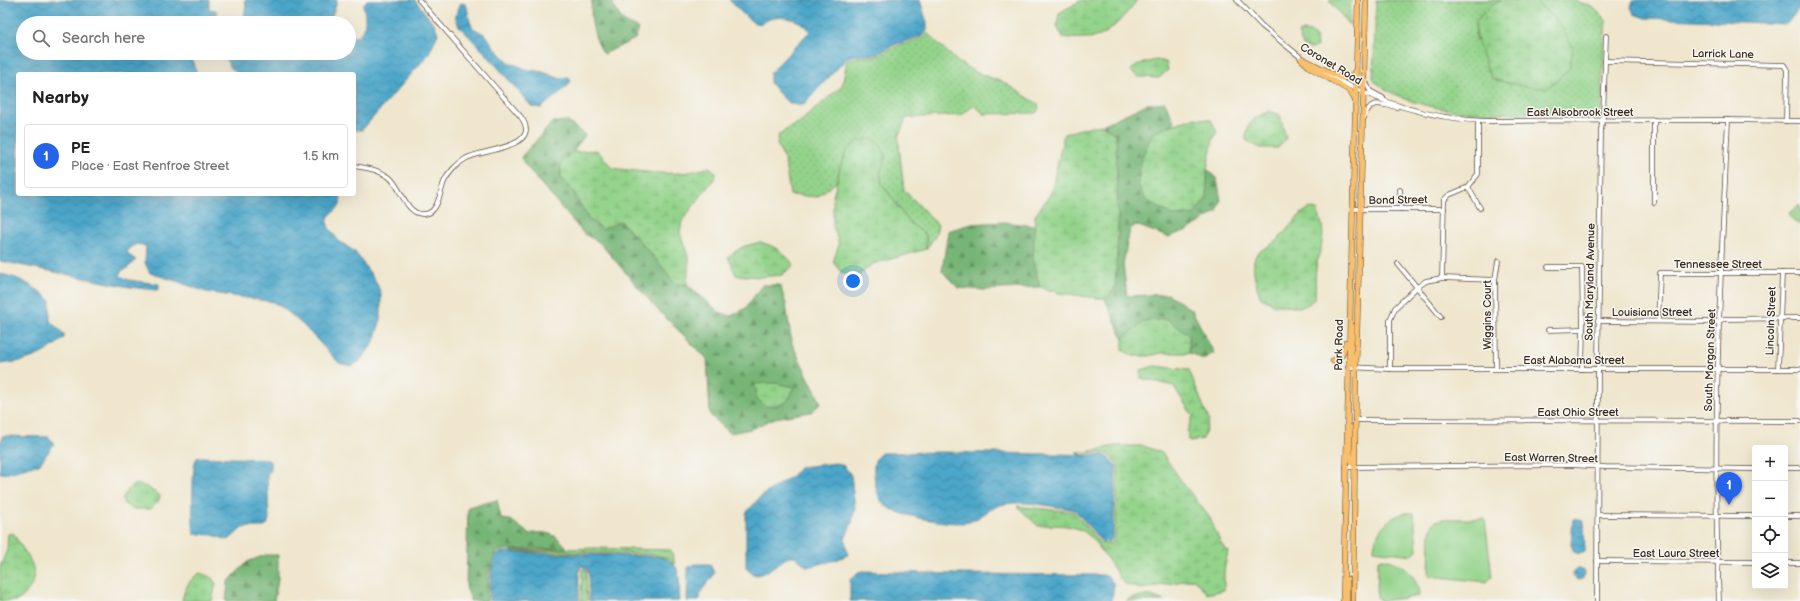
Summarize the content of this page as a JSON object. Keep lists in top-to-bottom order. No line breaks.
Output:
{"streets":{"main road":["Park Road"],"street":["Larrick Lane","Coronet Road","East Alsobrook Street","Bond Street","Tennessee Street","South Maryland Avenue","Louisiana Street","Wiggins Court","Lincoln Street","East Alabama Street","South Morgan Street","East Ohio Street","East Warren Street","East Laura Street"]},"crossings":[["Larrick Lane","East Alsobrook Street"],["Larrick Lane","South Maryland Avenue"],["Coronet Road","East Alsobrook Street"],["Coronet Road","Park Road"],["East Alsobrook Street","South Maryland Avenue"],["East Alsobrook Street","Park Road"],["East Alsobrook Street","South Morgan Street"],["Bond Street","Park Road"],["Tennessee Street","Louisiana Street"],["Tennessee Street","Lincoln Street"],["Tennessee Street","South Morgan Street"],["South Maryland Avenue","Louisiana Street"],["South Maryland Avenue","East Alabama Street"],["South Maryland Avenue","East Ohio Street"],["South Maryland Avenue","East Warren Street"],["South Maryland Avenue","East Laura Street"],["Louisiana Street","Lincoln Street"],["Louisiana Street","South Morgan Street"],["Wiggins Court","East Alabama Street"],["Lincoln Street","East Alabama Street"],["Park Road","East Alabama Street"],["Park Road","East Ohio Street"],["Park Road","East Warren Street"],["East Alabama Street","South Morgan Street"],["South Morgan Street","East Ohio Street"],["South Morgan Street","East Warren Street"],["South Morgan Street","East Laura Street"]],"page":{"search":"Search here","heading":"Nearby","list":[{"mark":"1","name":"PE","note":"Place · East Renfroe Street","value":"1.5 km"}],"map_buttons":["+","−"],"pins":"1"}}
